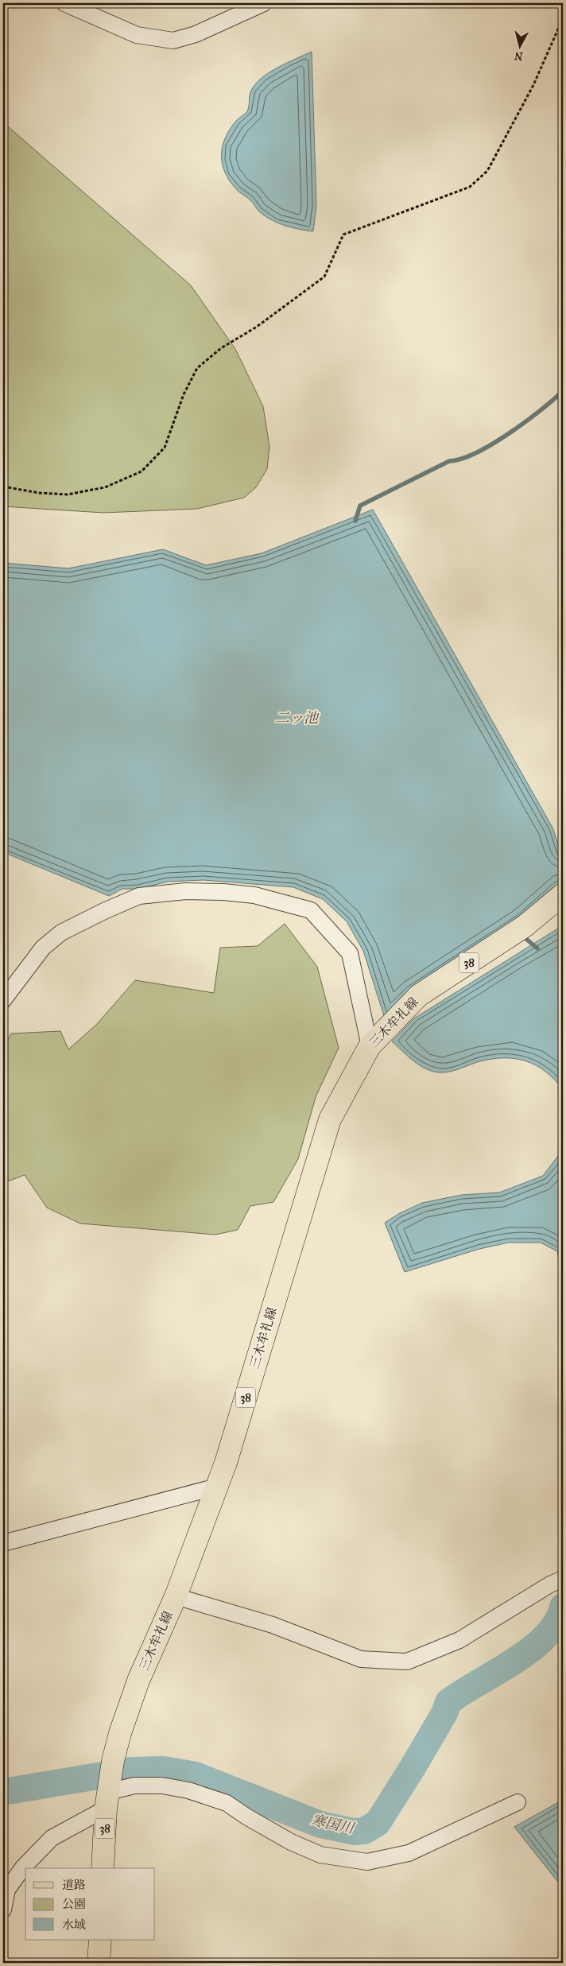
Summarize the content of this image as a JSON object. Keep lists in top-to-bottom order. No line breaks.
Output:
{"streets":{"main road":["38","三木牟礼線"]},"water":["二ッ池","寒国川"],"legend":["道路","公園","水域"],"north":"bottom"}
